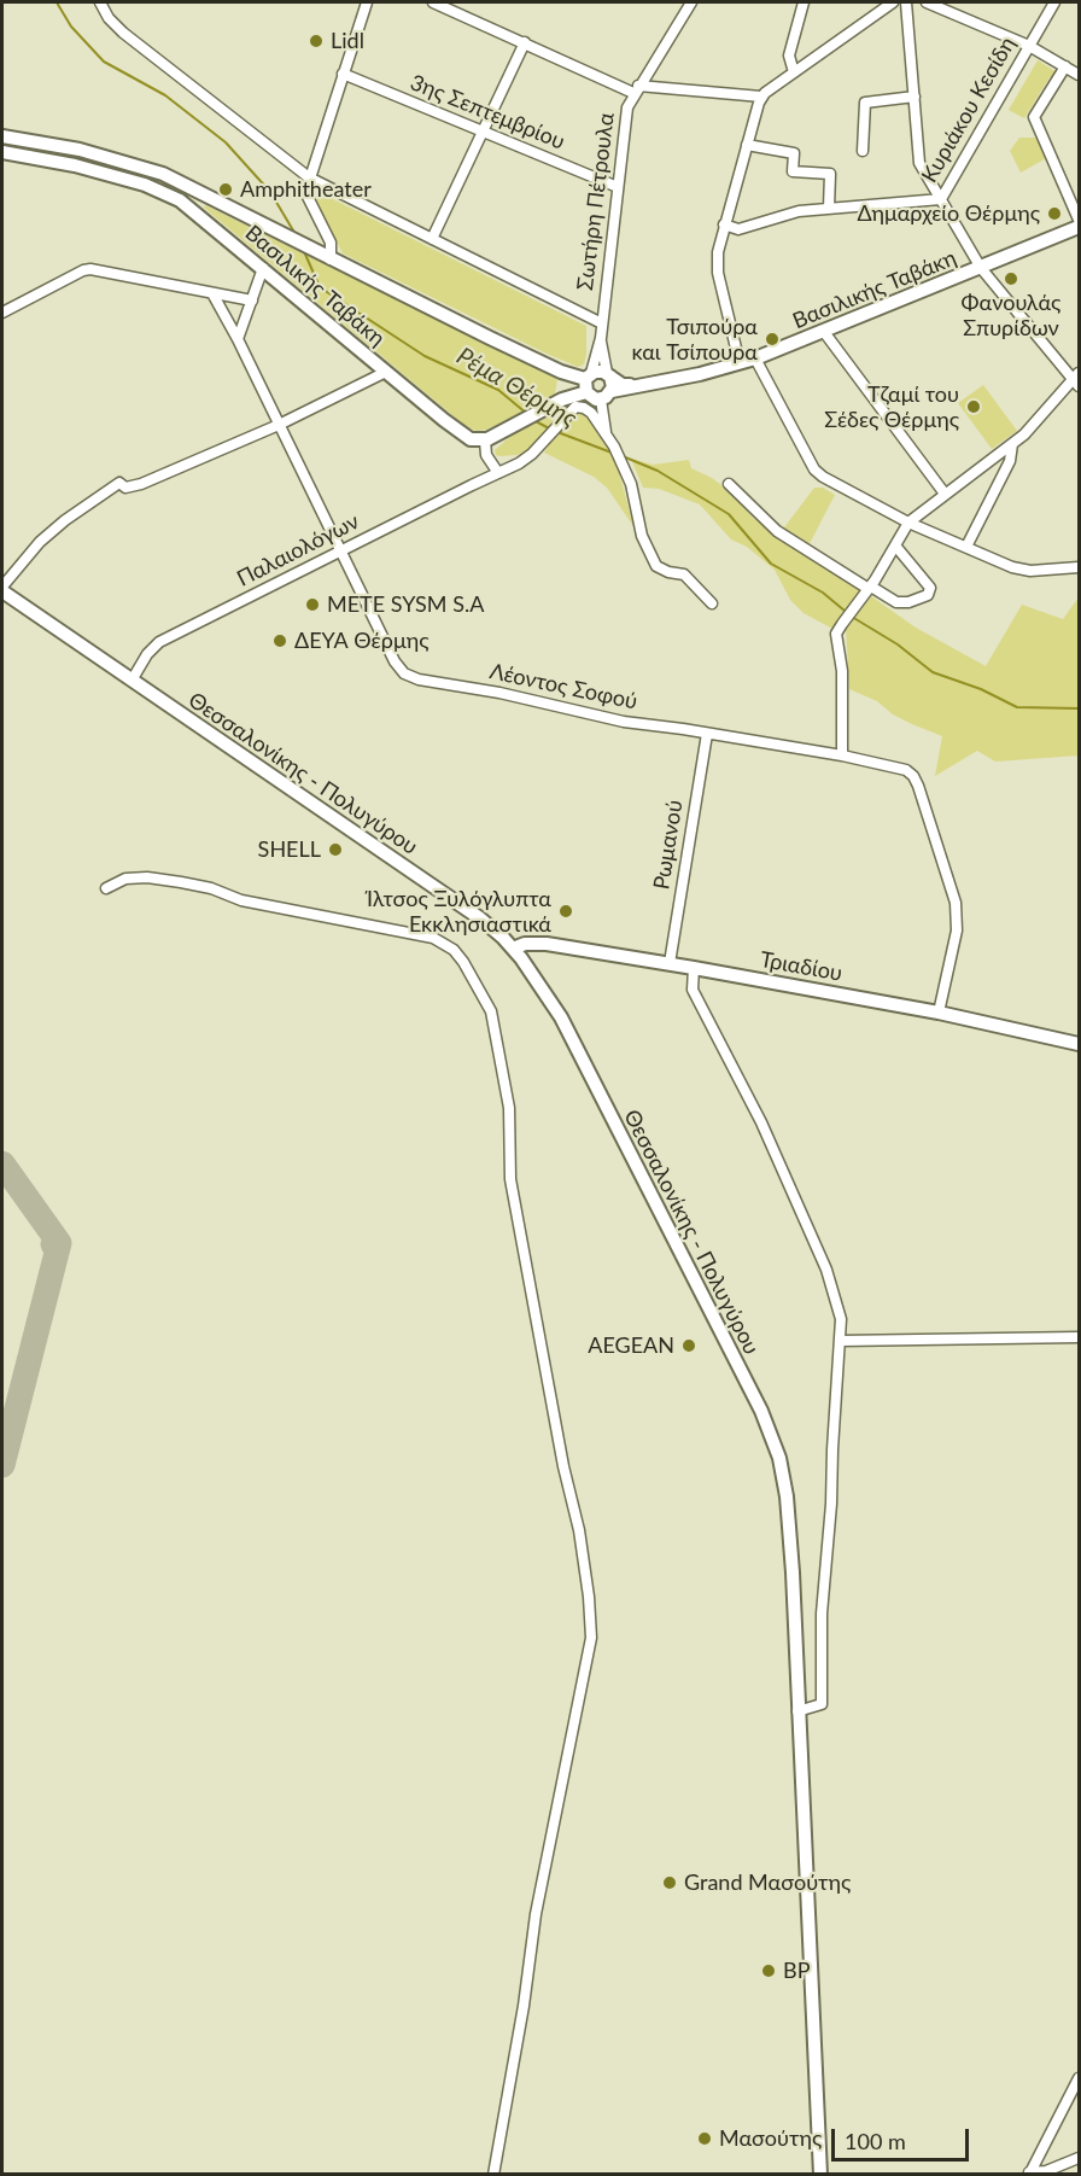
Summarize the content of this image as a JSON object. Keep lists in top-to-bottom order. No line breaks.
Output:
{"streets":{"main road":["Βασιλικής Ταβάκη","Θεσσαλονίκης - Πολυγύρου","Τριαδίου"],"street":["Κυριάκου Κεσίδη","3ης Σεπτεμβρίου","Σωτήρη Πέτρουλα","Παλαιολόγων","Λέοντος Σοφού","Ρωμανού"]},"crossings":[["3ης Σεπτεμβρίου","Σωτήρη Πέτρουλα"],["Σωτήρη Πέτρουλα","Βασιλικής Ταβάκη"],["Σωτήρη Πέτρουλα","Παλαιολόγων"],["Παλαιολόγων","Λέοντος Σοφού"],["Παλαιολόγων","Θεσσαλονίκης - Πολυγύρου"],["Λέοντος Σοφού","Ρωμανού"],["Λέοντος Σοφού","Τριαδίου"],["Θεσσαλονίκης - Πολυγύρου","Τριαδίου"],["Ρωμανού","Τριαδίου"]],"water":["Ρέμα Θέρμης"],"places":["Lidl","Amphitheater","Δημαρχείο Θέρμης","Φανουλάς Σπυρίδων","Τσιπούρα και Τσίπουρα","Τζαμί του Σέδες Θέρμης","METE SYSM S.A","ΔΕΥΑ Θέρμης","SHELL","Ίλτσος Ξυλόγλυπτα Εκκλησιαστικά","AEGEAN","Grand Μασούτης","BP","Μασούτης"],"scale_bar":"100 m"}
